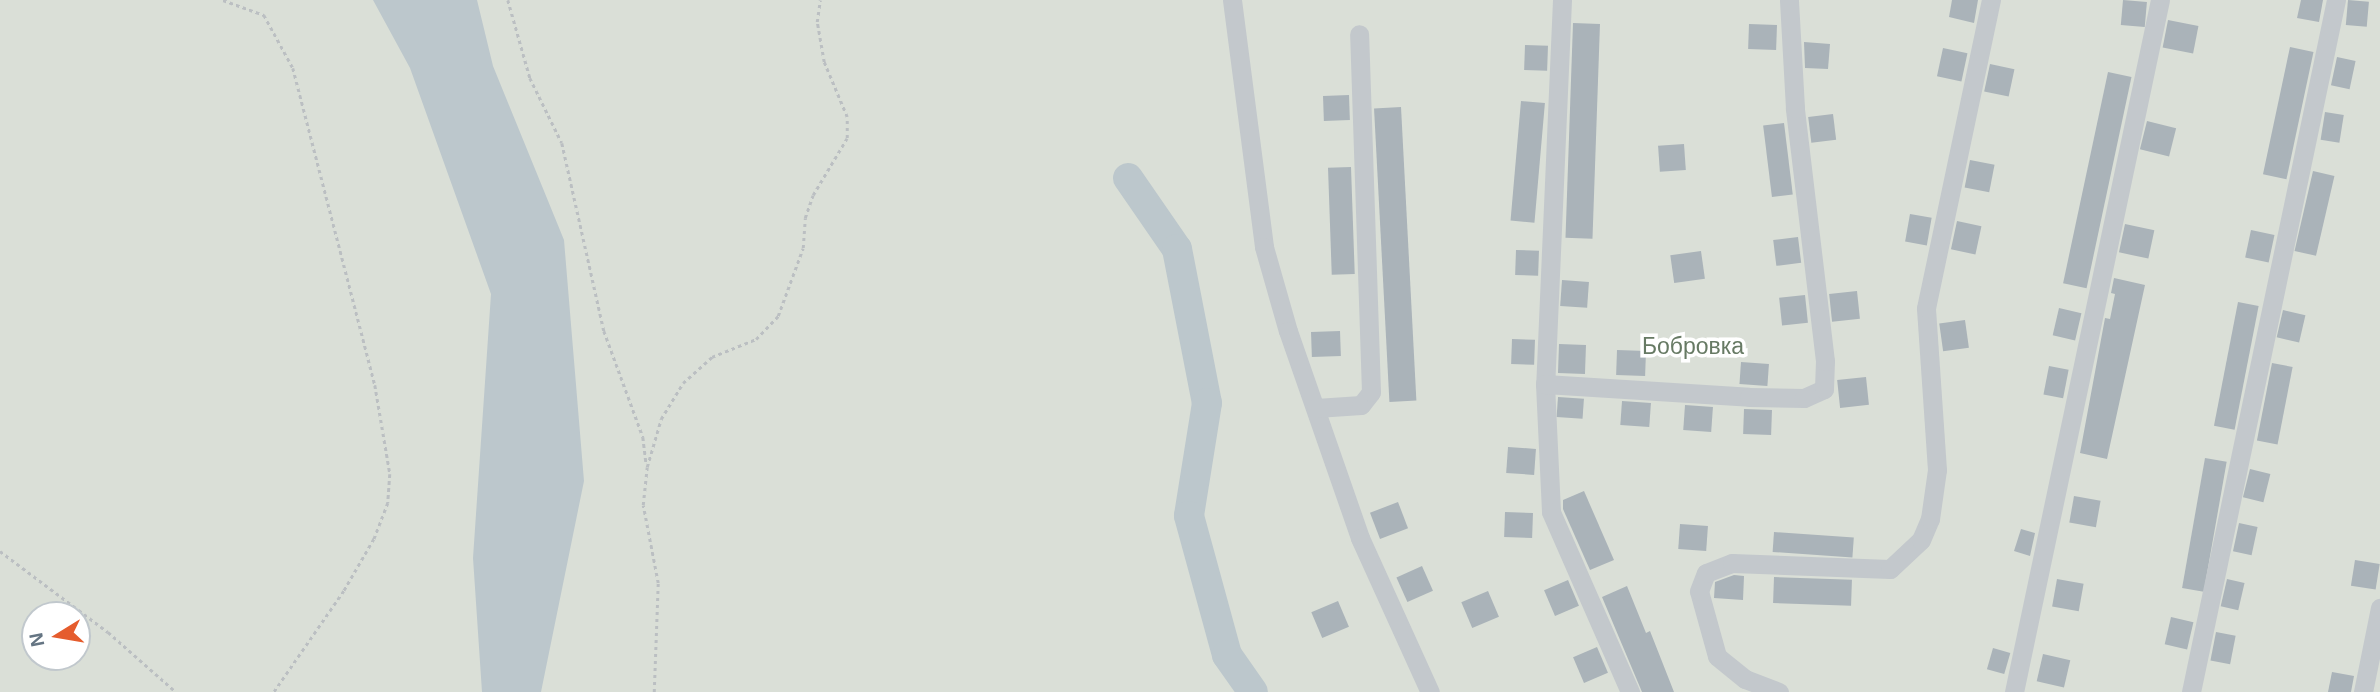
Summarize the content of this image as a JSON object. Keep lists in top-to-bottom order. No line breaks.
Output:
{"parks":["Бобровка"],"north":"left"}
